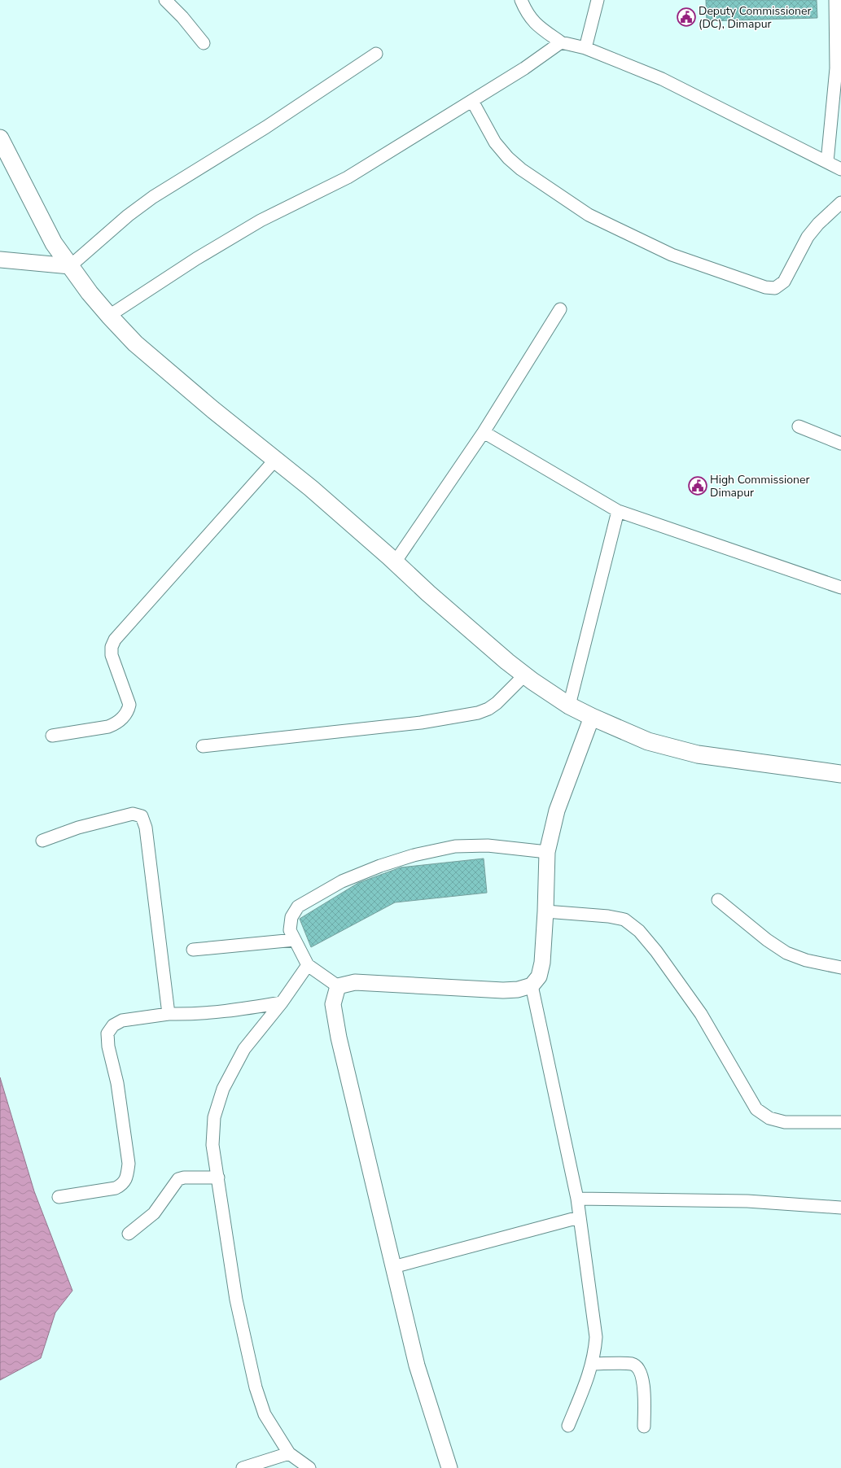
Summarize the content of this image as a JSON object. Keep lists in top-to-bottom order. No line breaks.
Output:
{"places":{"public building":["Deputy Commissioner (DC), Dimapur","High Commissioner Dimapur"]}}
